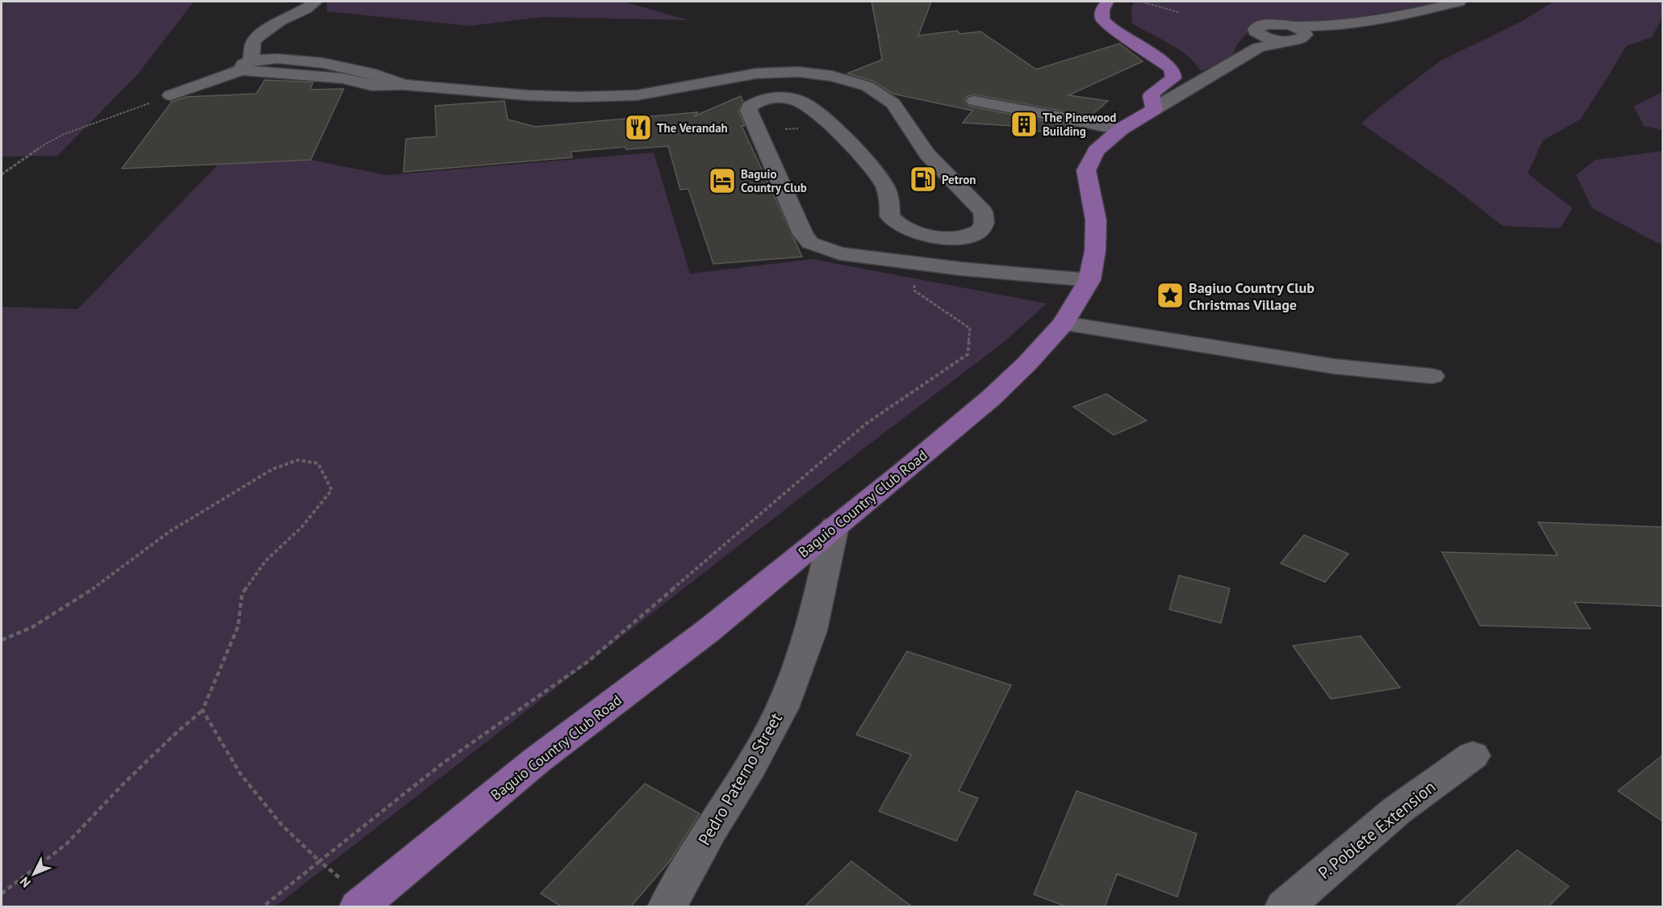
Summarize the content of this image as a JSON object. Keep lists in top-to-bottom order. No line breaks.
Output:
{"streets":{"main road":["Baguio Country Club Road"],"street":["Pedro Paterno Street","P. Poblete Extension"]},"crossings":[["Baguio Country Club Road","Pedro Paterno Street"]],"places":{"building":["The Pinewood Building"],"restaurant":["The Verandah"],"fuel station":["Petron"],"hotel":["Baguio Country Club"],"place":["Bagiuo Country Club Christmas Village"]},"north":"bottom left"}
